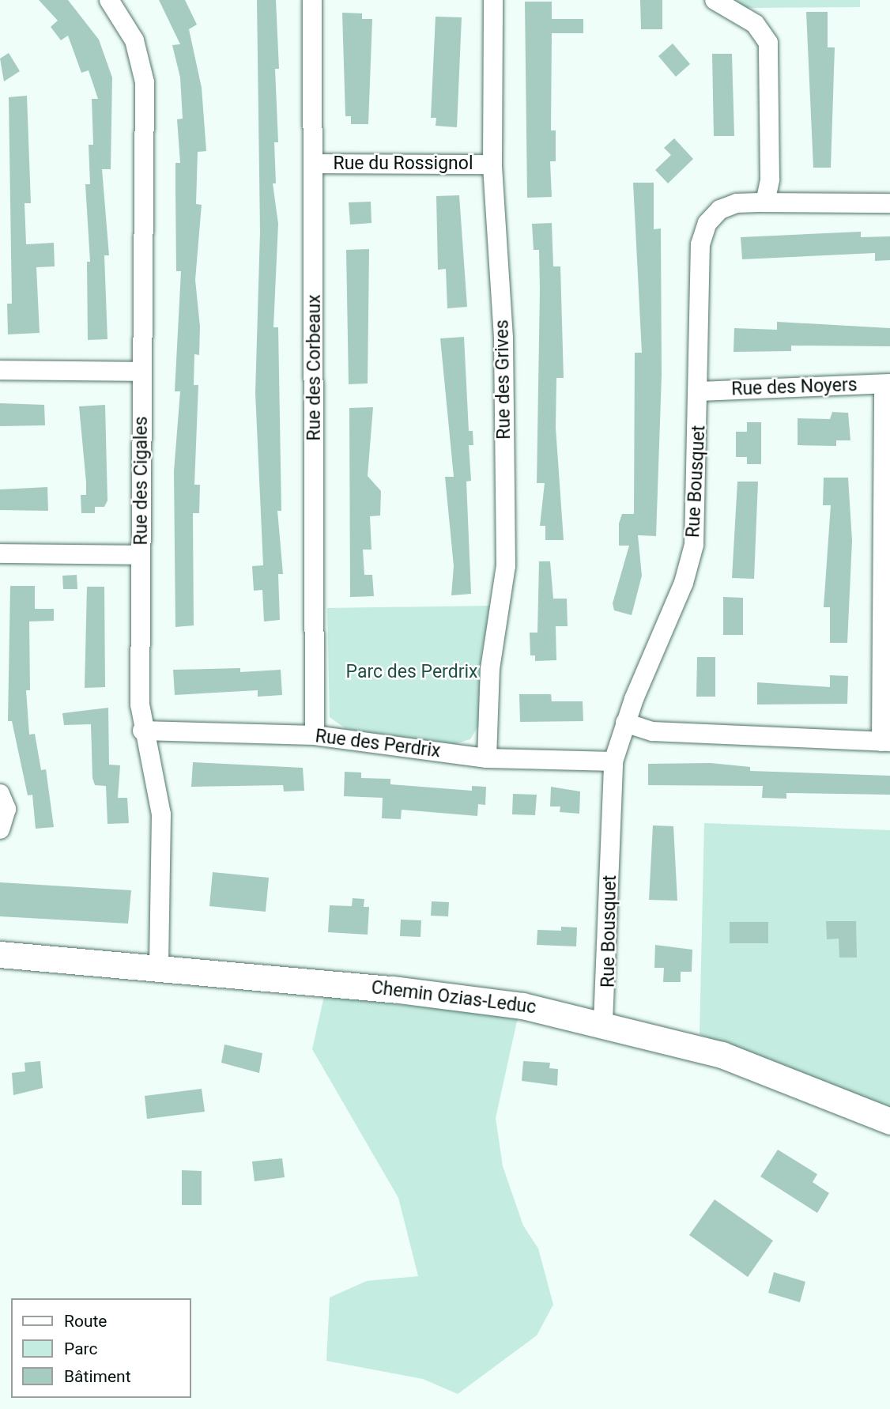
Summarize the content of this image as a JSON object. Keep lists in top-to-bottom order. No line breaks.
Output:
{"streets":{"street":["Rue du Rossignol","Rue des Corbeaux","Rue des Grives","Rue des Noyers","Rue des Cigales","Rue Bousquet","Rue des Perdrix","Chemin Ozias-Leduc"]},"crossings":[["Rue du Rossignol","Rue des Corbeaux"],["Rue du Rossignol","Rue des Grives"],["Rue des Corbeaux","Rue des Perdrix"],["Rue des Grives","Rue des Perdrix"],["Rue des Noyers","Rue Bousquet"],["Rue des Cigales","Rue des Perdrix"],["Rue des Cigales","Chemin Ozias-Leduc"],["Rue Bousquet","Rue des Perdrix"],["Rue Bousquet","Chemin Ozias-Leduc"]],"parks":["Parc des Perdrix"],"legend":["Route","Parc","Bâtiment"]}
